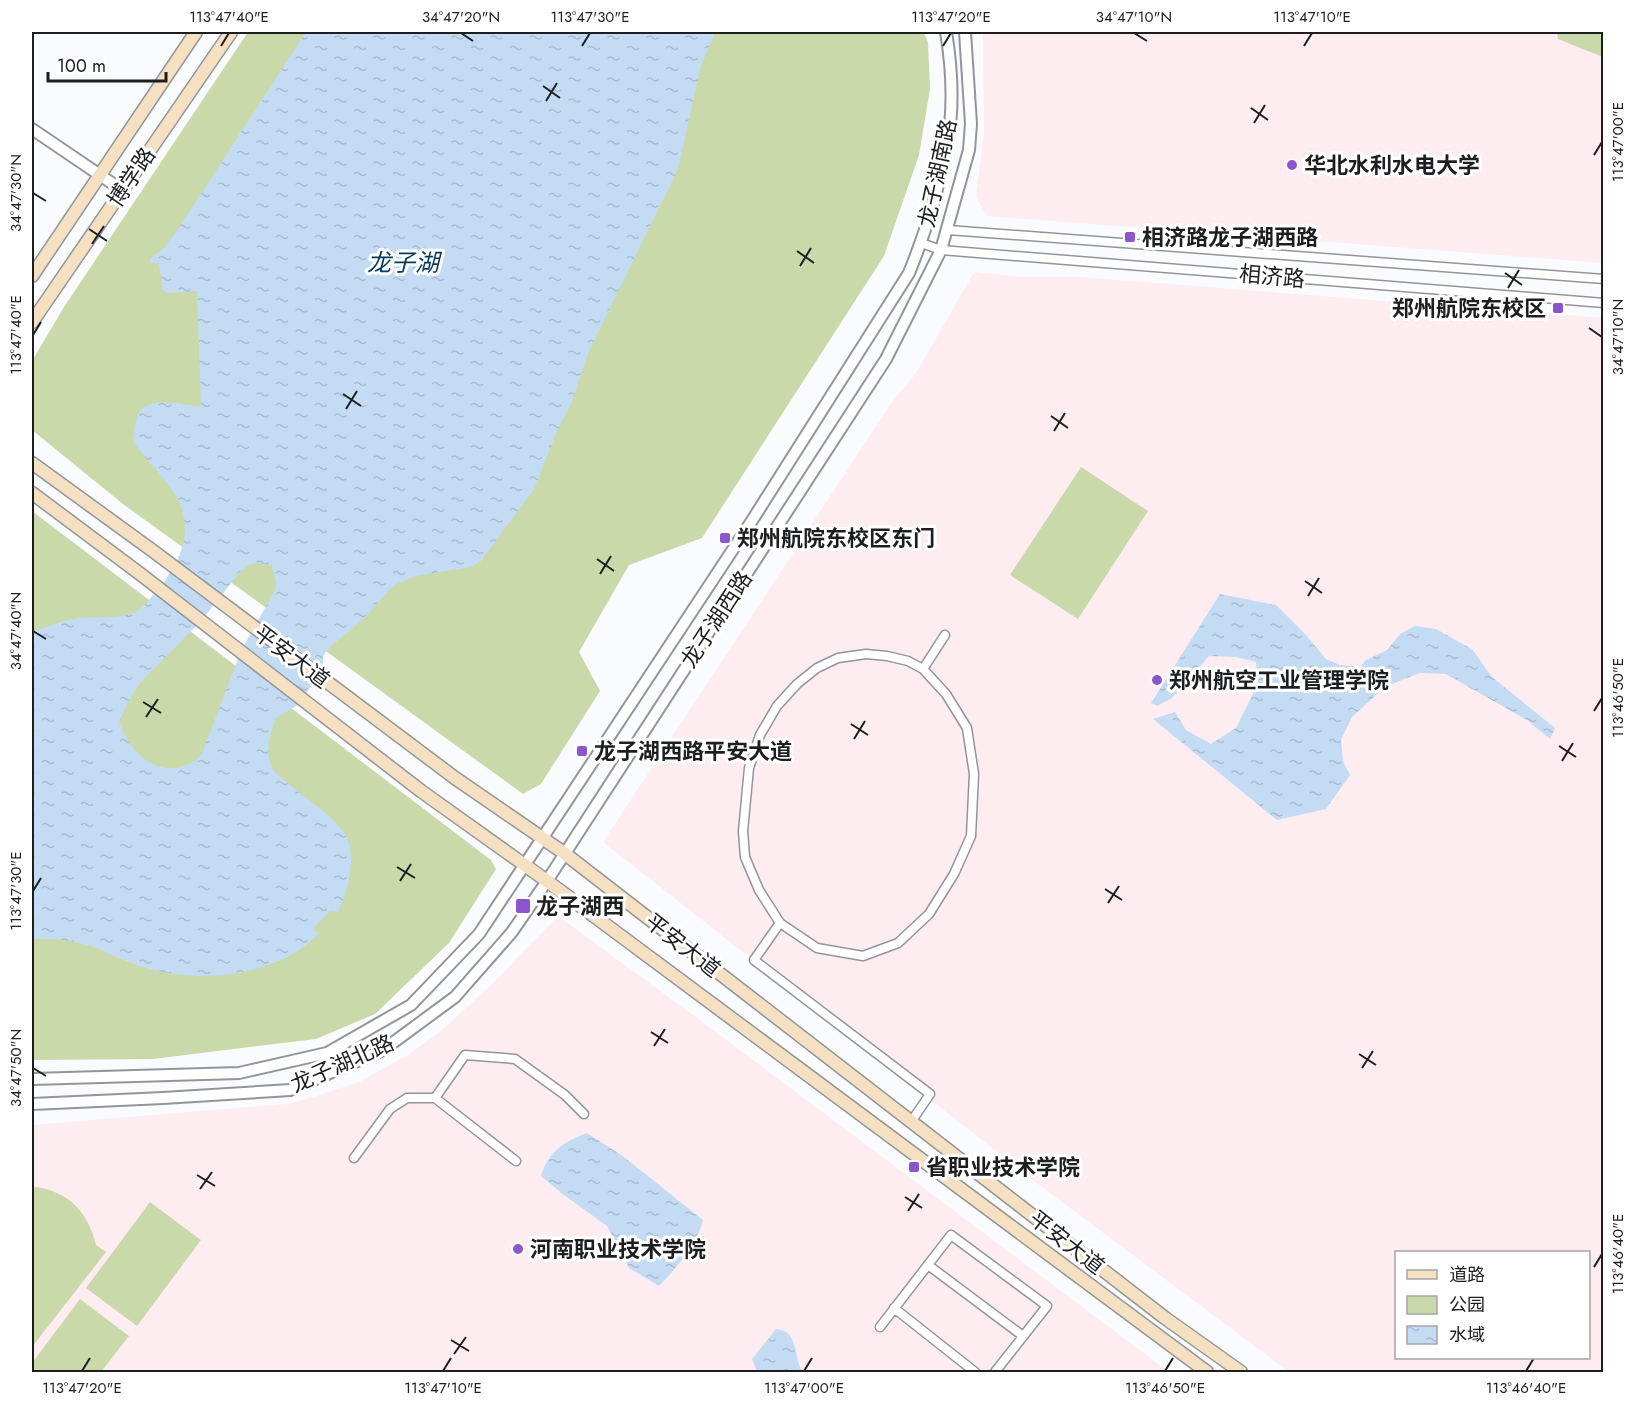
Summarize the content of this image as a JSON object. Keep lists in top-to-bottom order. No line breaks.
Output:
{"streets":{"main road":["博学路","平安大道"],"street":["龙子湖南路","相济路","龙子湖西路","龙子湖北路"]},"crossings":[["龙子湖南路","相济路"],["龙子湖南路","龙子湖西路"],["相济路","龙子湖西路"],["龙子湖西路","平安大道"],["龙子湖西路","龙子湖北路"],["平安大道","龙子湖北路"]],"water":["龙子湖"],"places":{"other":["华北水利水电大学","郑州航空工业管理学院","河南职业技术学院"],"transit":["相济路龙子湖西路","郑州航院东校区","郑州航院东校区东门","龙子湖西路平安大道","龙子湖西","省职业技术学院"]},"legend":["道路","公园","水域"],"scale_bar":"100 m","coordinates":["113°47'40\"E","34°47'20\"N","113°47'30\"E","113°47'20\"E","34°47'10\"N","113°47'10\"E","113°47'00\"E","34°47'30\"N","34°47'40\"N","113°46'50\"E","34°47'50\"N","113°46'40\"E"]}
